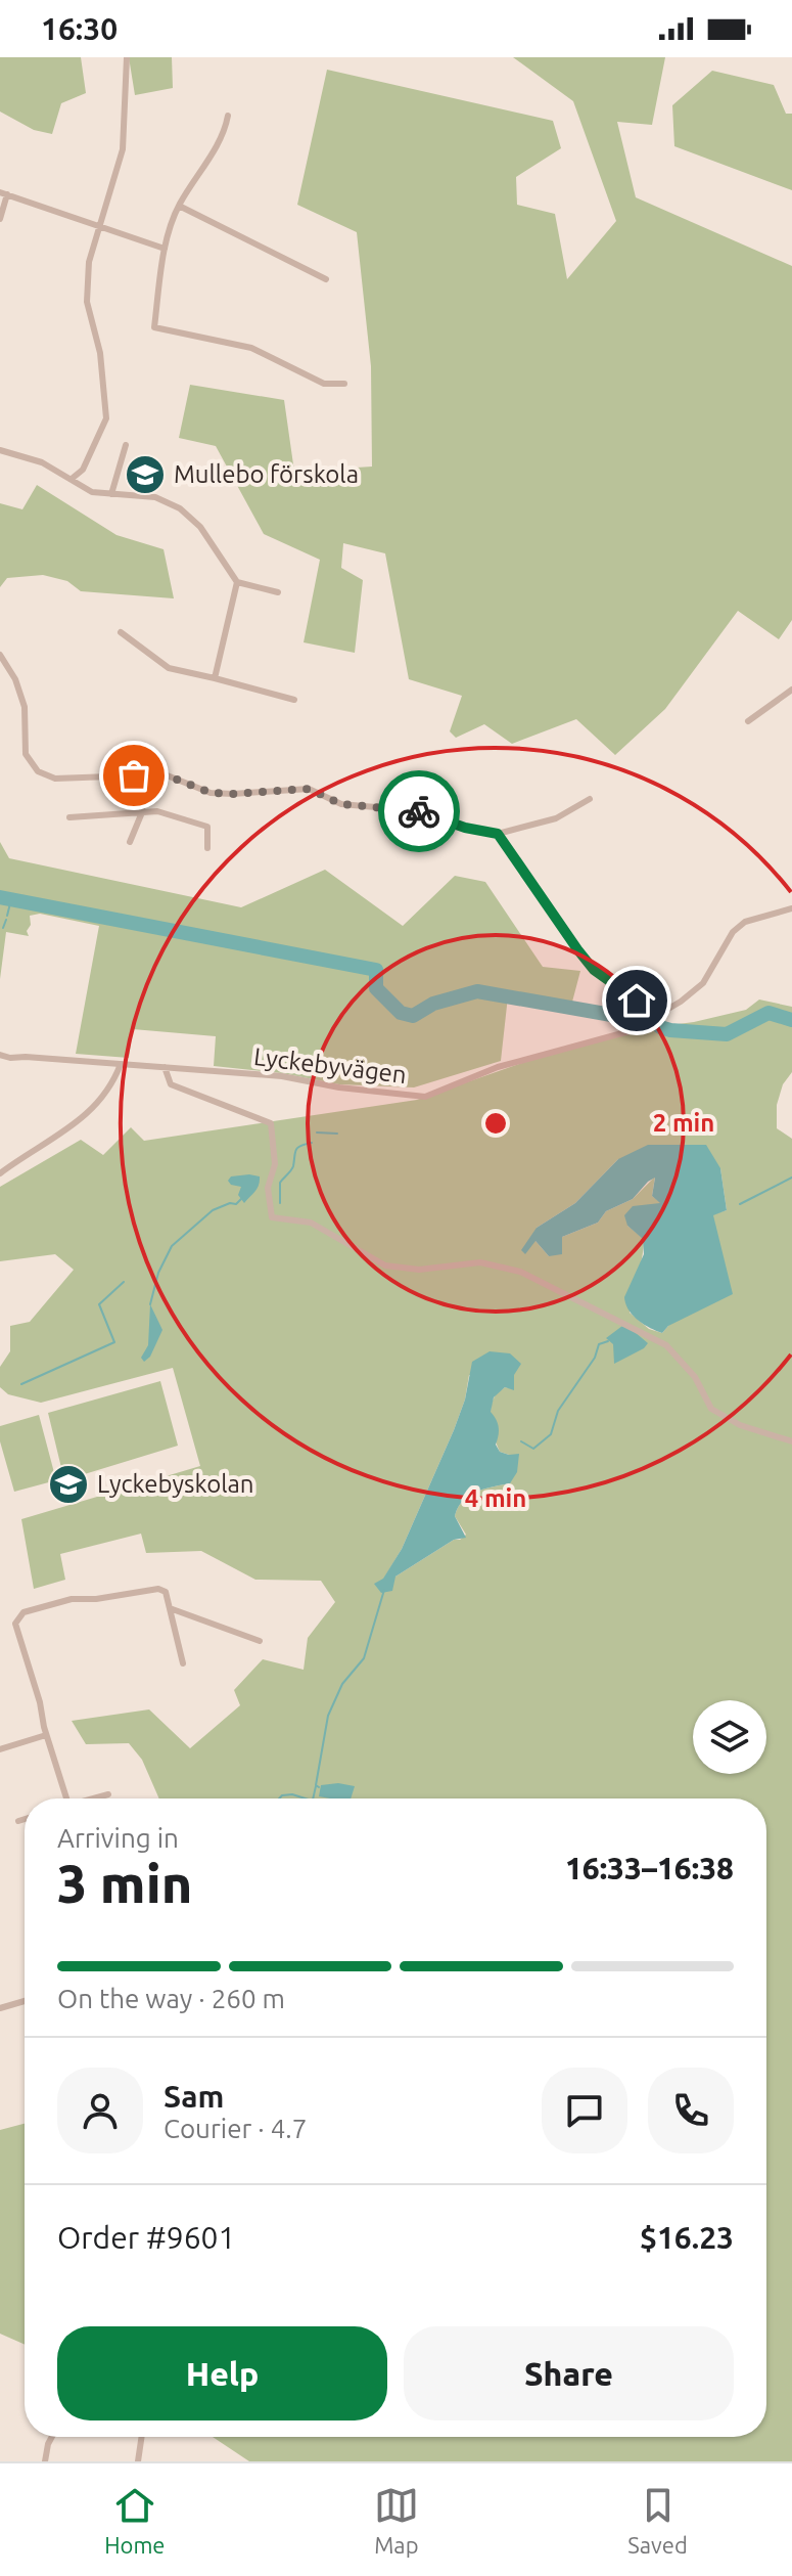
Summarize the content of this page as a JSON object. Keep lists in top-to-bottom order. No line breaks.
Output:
{"streets":{"street":["Lyckebyvägen"]},"places":{"school or university":["Mullebo förskola","Lyckebyskolan"]},"page":{"status":"16:30","heading":["3 min","Arriving in","16:33–16:38"],"panel":["Sam","Courier · 4.7","Order #9601","$16.23"],"bar":"On the way · 260 m","buttons":["Help","Share"],"tabs":["Home","Map","Saved"]},"rings":["2 min","4 min"]}
